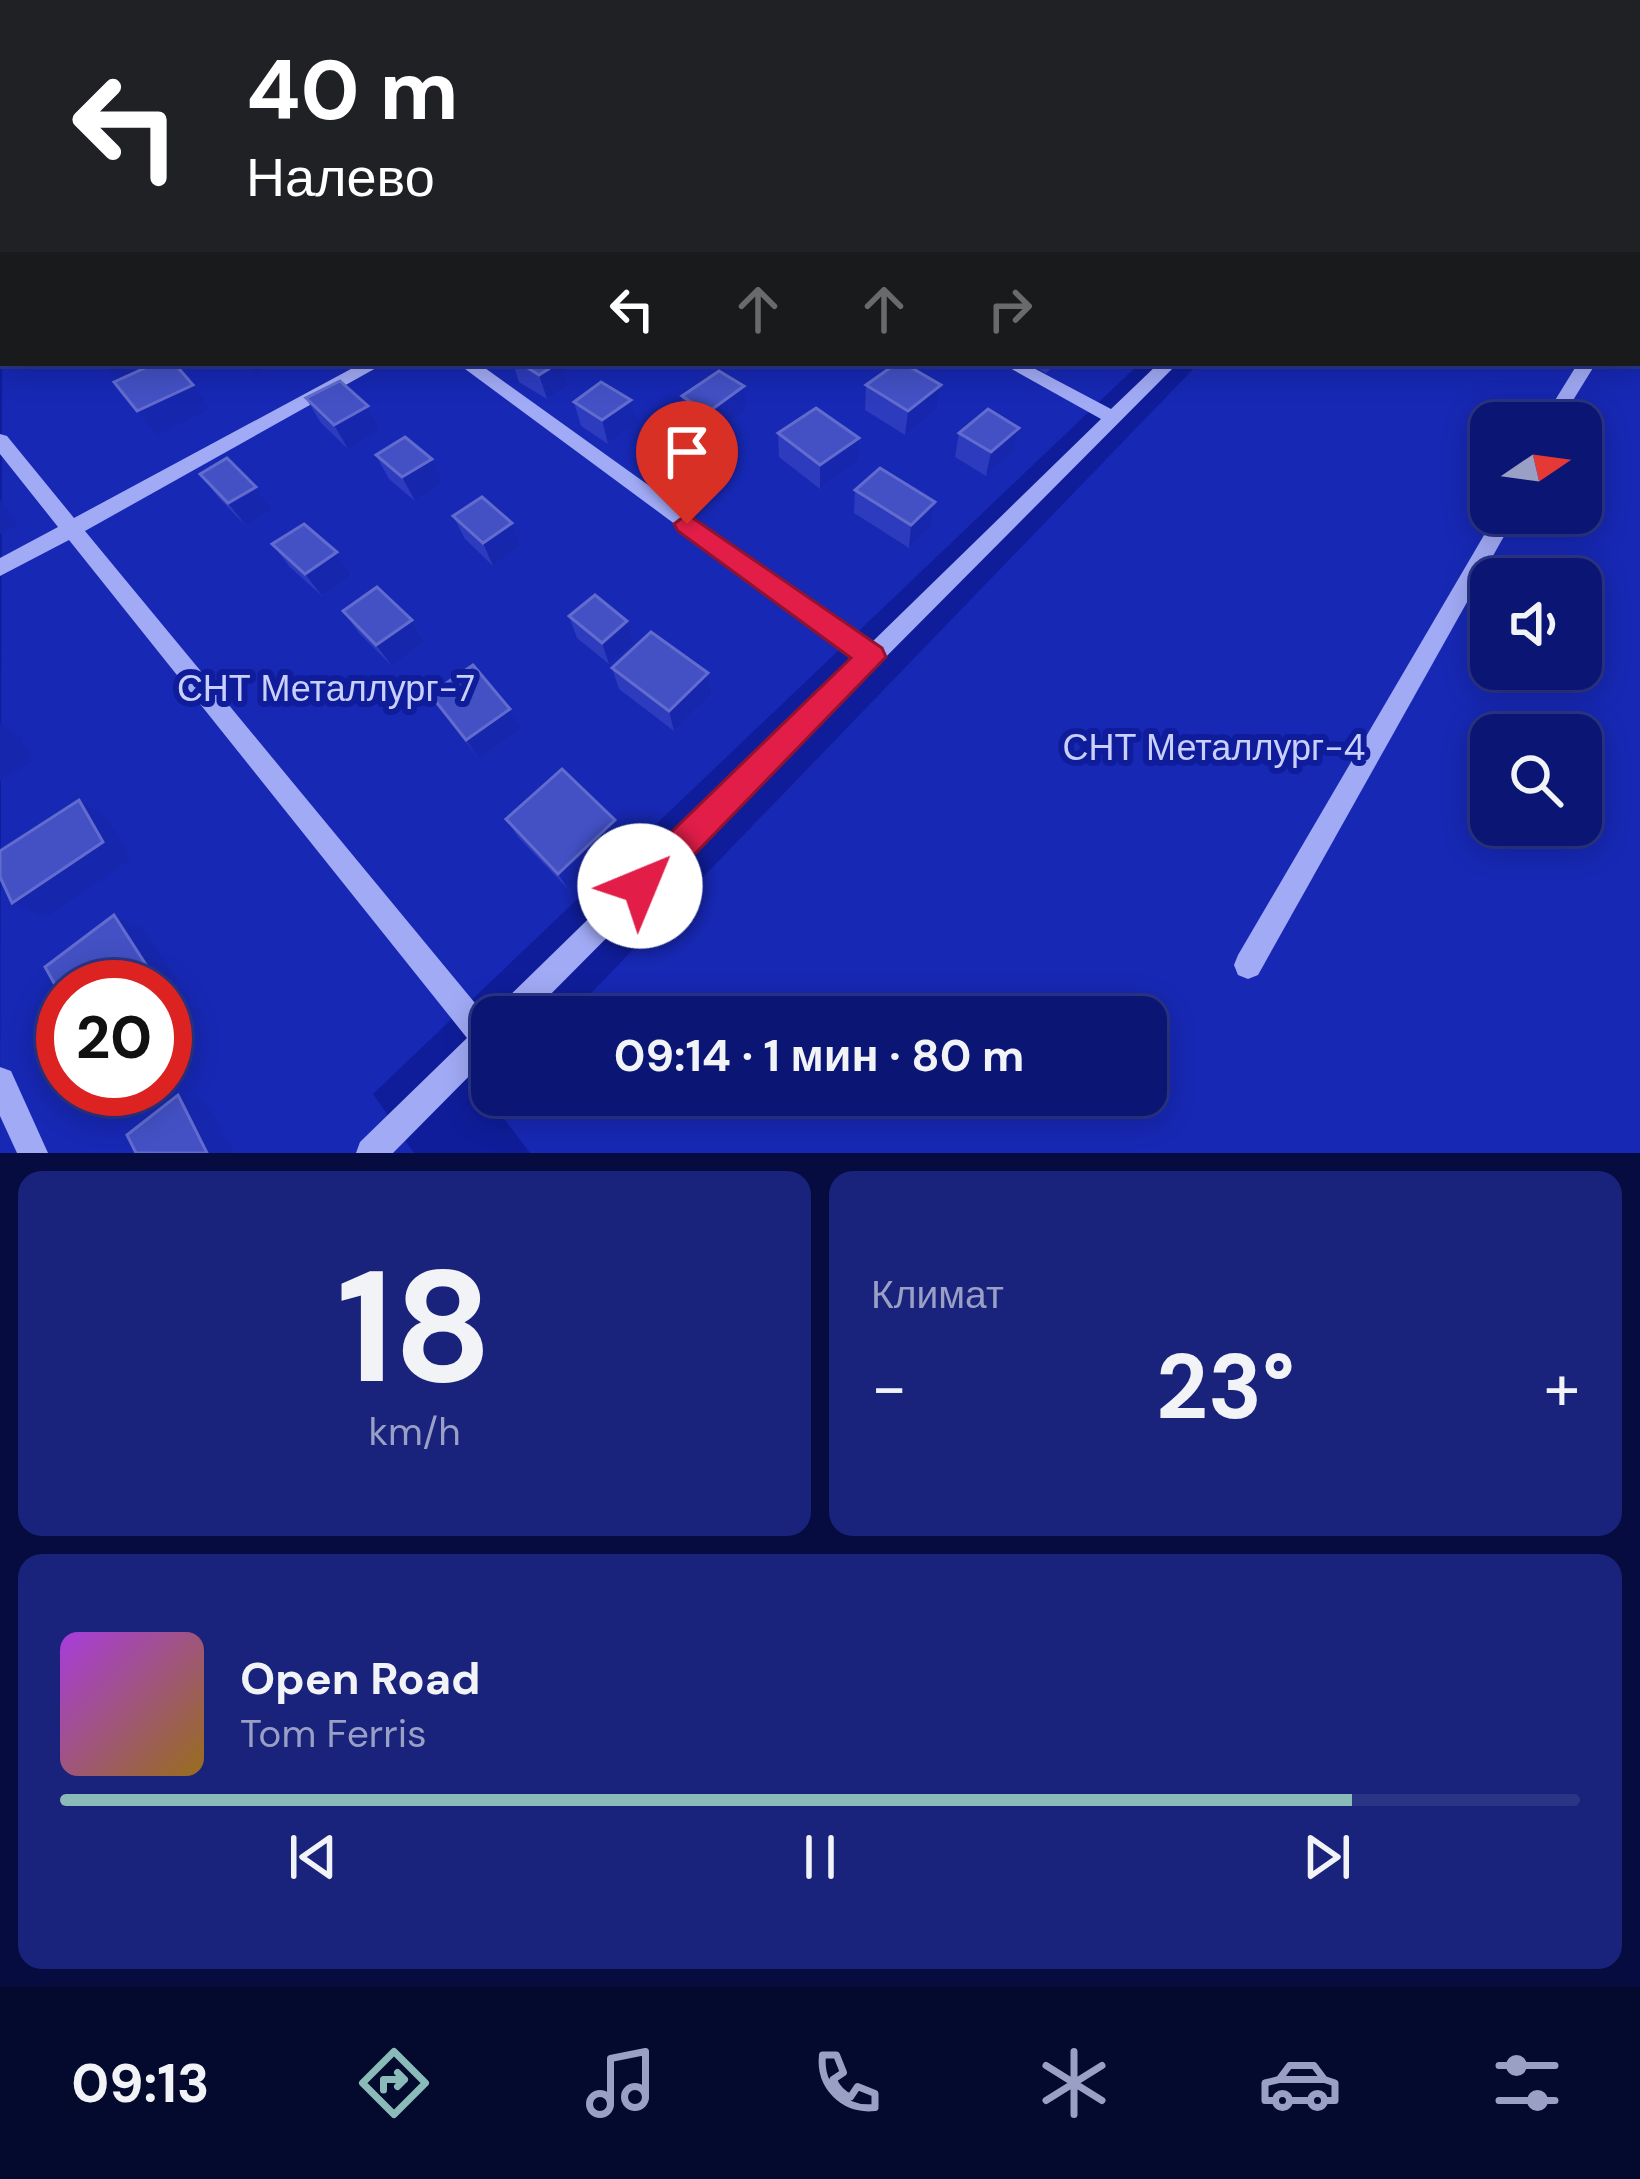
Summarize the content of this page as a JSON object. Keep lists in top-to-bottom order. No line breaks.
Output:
{"parks":["СНТ Металлург-7","СНТ Металлург-4"],"north":"right","page":{"turn":["40 m","Налево"],"limit":"20","trip":"09:14 · 1 мин · 80 m","tile":[["18","km/h"],"Климат"],"heat":["−","23°","+"],"song":["Open Road","Tom Ferris"],"tabs":"09:13"}}
